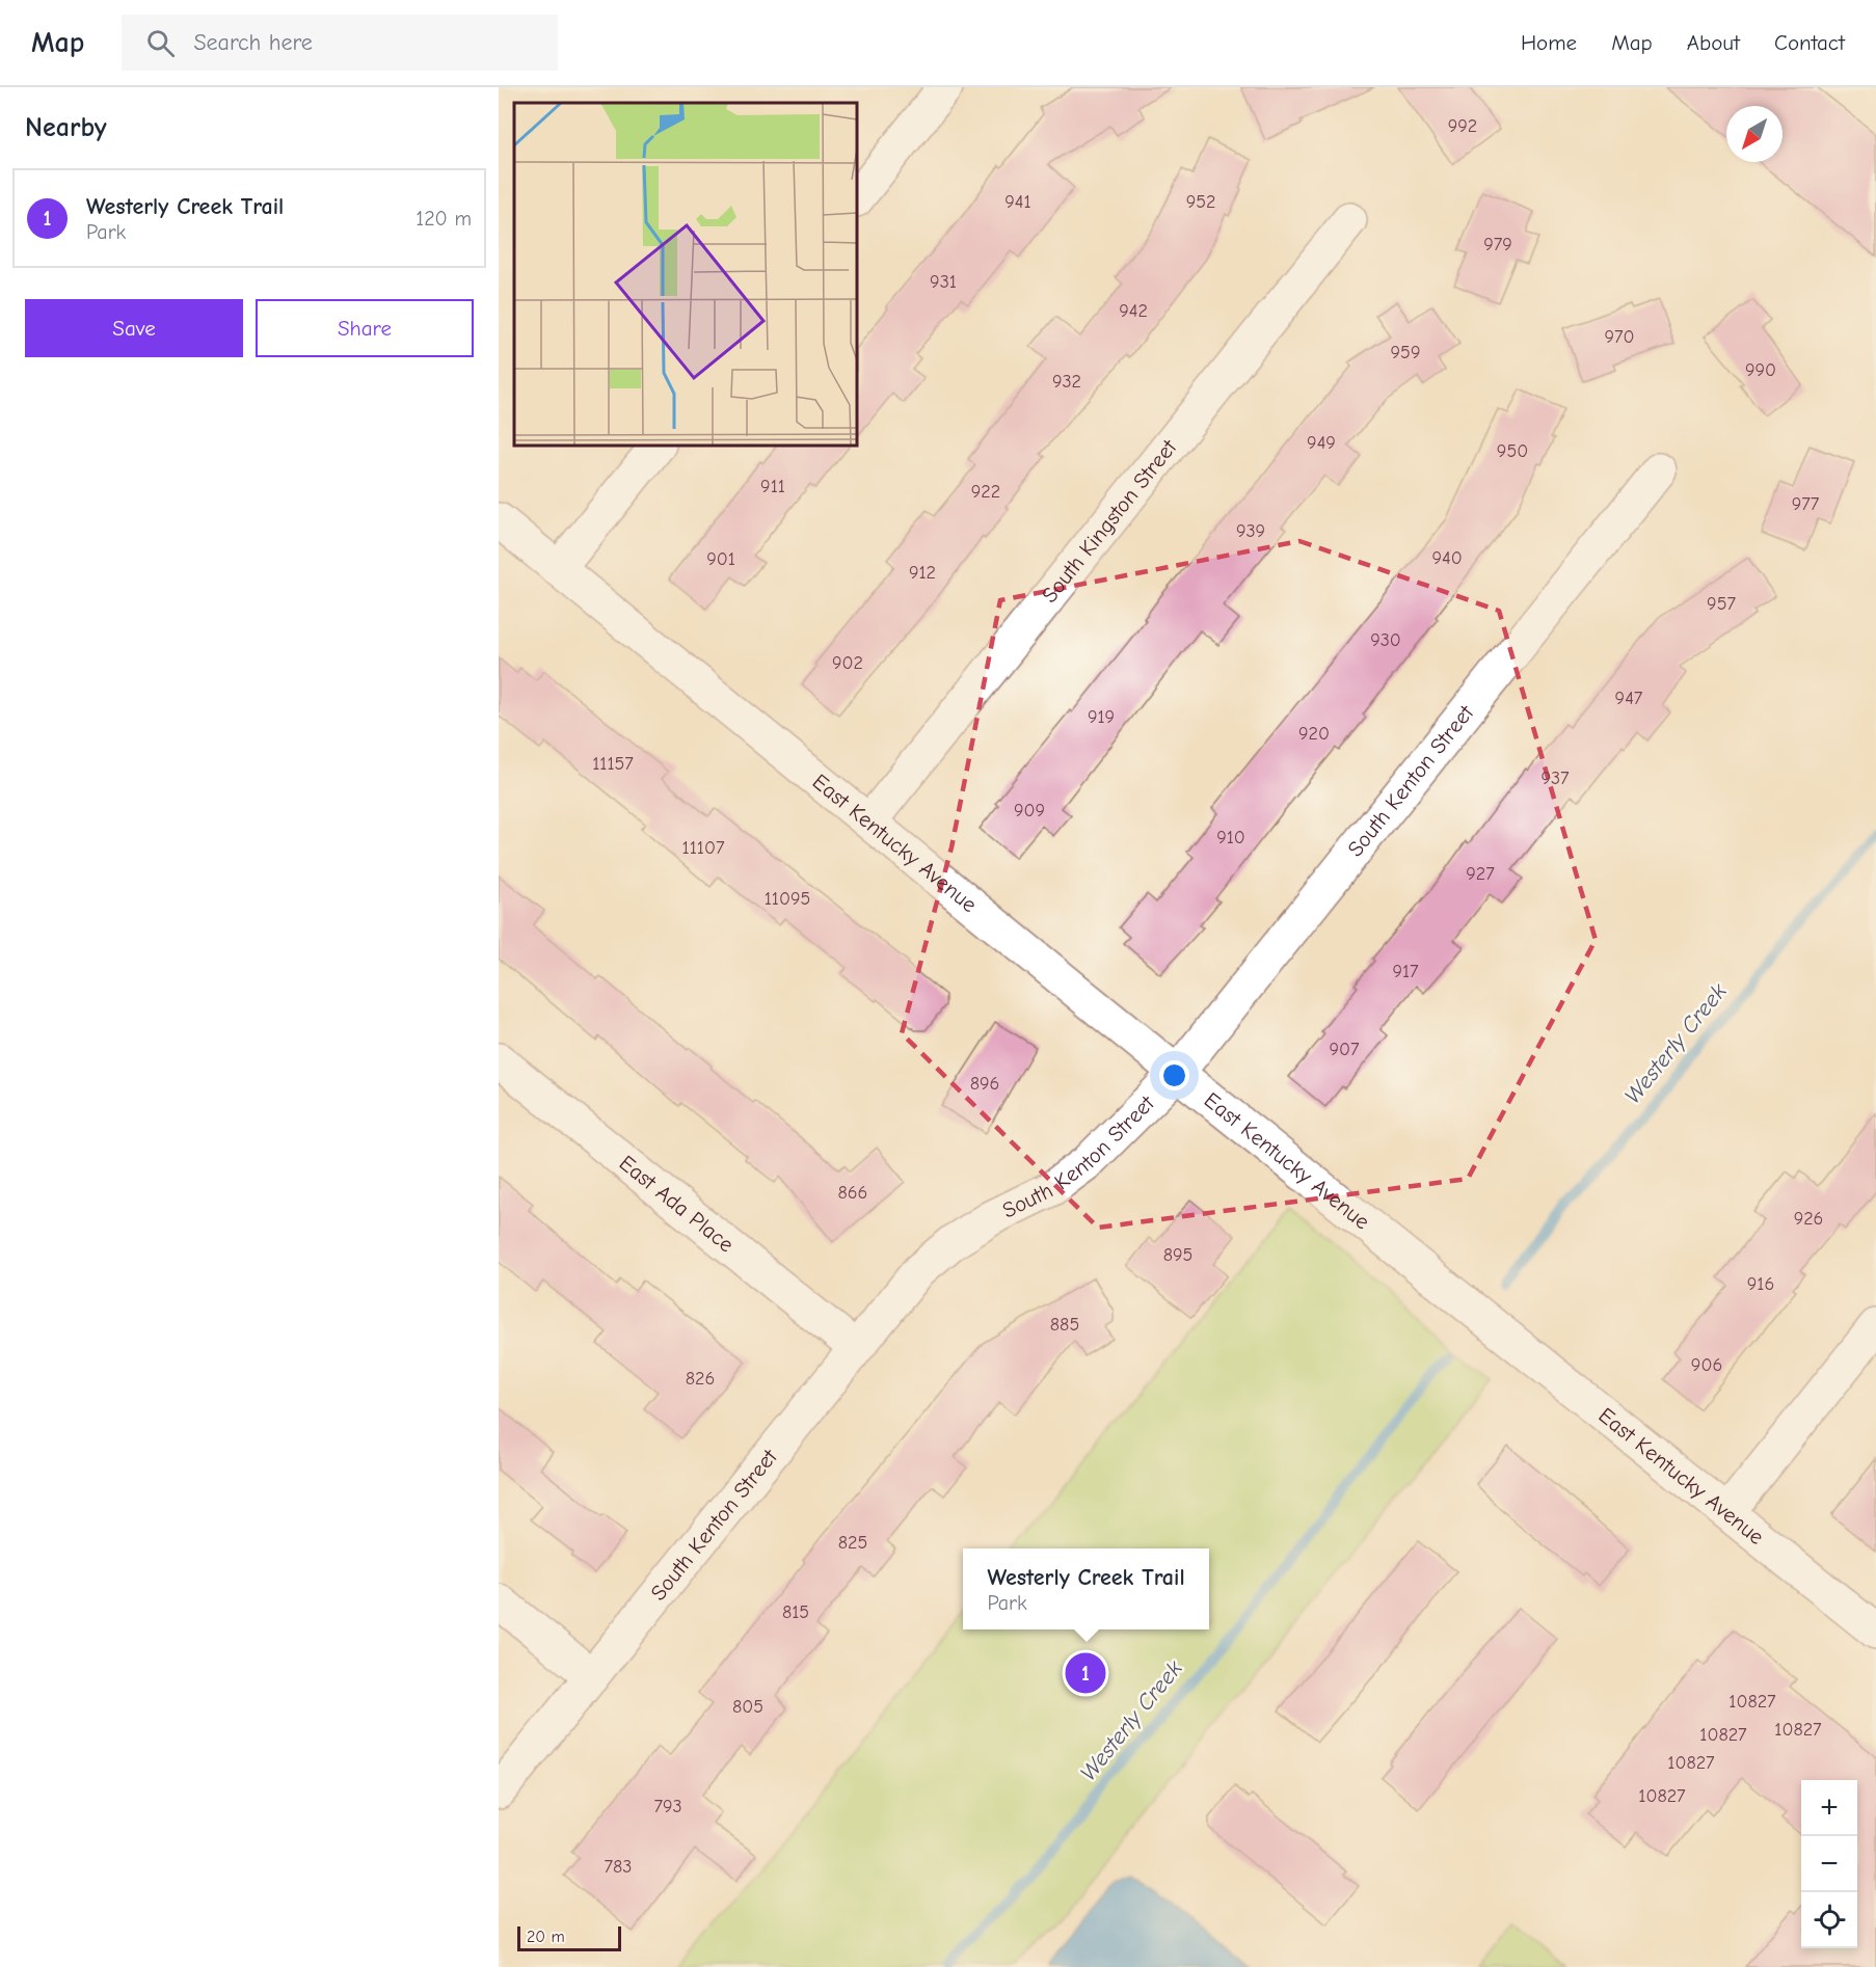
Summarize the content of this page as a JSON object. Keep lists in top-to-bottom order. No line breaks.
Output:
{"streets":{"street":["South Kingston Street","South Kenton Street","East Kentucky Avenue","East Ada Place"]},"crossings":[["South Kingston Street","East Kentucky Avenue"],["South Kenton Street","East Kentucky Avenue"],["South Kenton Street","East Ada Place"]],"water":["Westerly Creek"],"house_numbers":["992","941","952","979","931","942","970","959","990","932","949","950","911","922","977","939","940","901","912","957","930","902","947","919","920","11157","937","909","910","11107","927","11095","917","907","896","866","926","895","916","885","906","826","825","815","10827","805","10827","10827","10827","10827","793","783"],"scale_bar":"20 m","north":"bottom left","page":{"header":"Map","search":"Search here","nav":["Home","Map","About","Contact"],"heading":"Nearby","list":[{"mark":"1","name":"Westerly Creek Trail","note":"Park","value":"120 m"}],"buttons":["Save","Share"],"popup":["Westerly Creek Trail","Park"],"pins":"1","map_buttons":["+","−"],"scale":"20 m"}}
